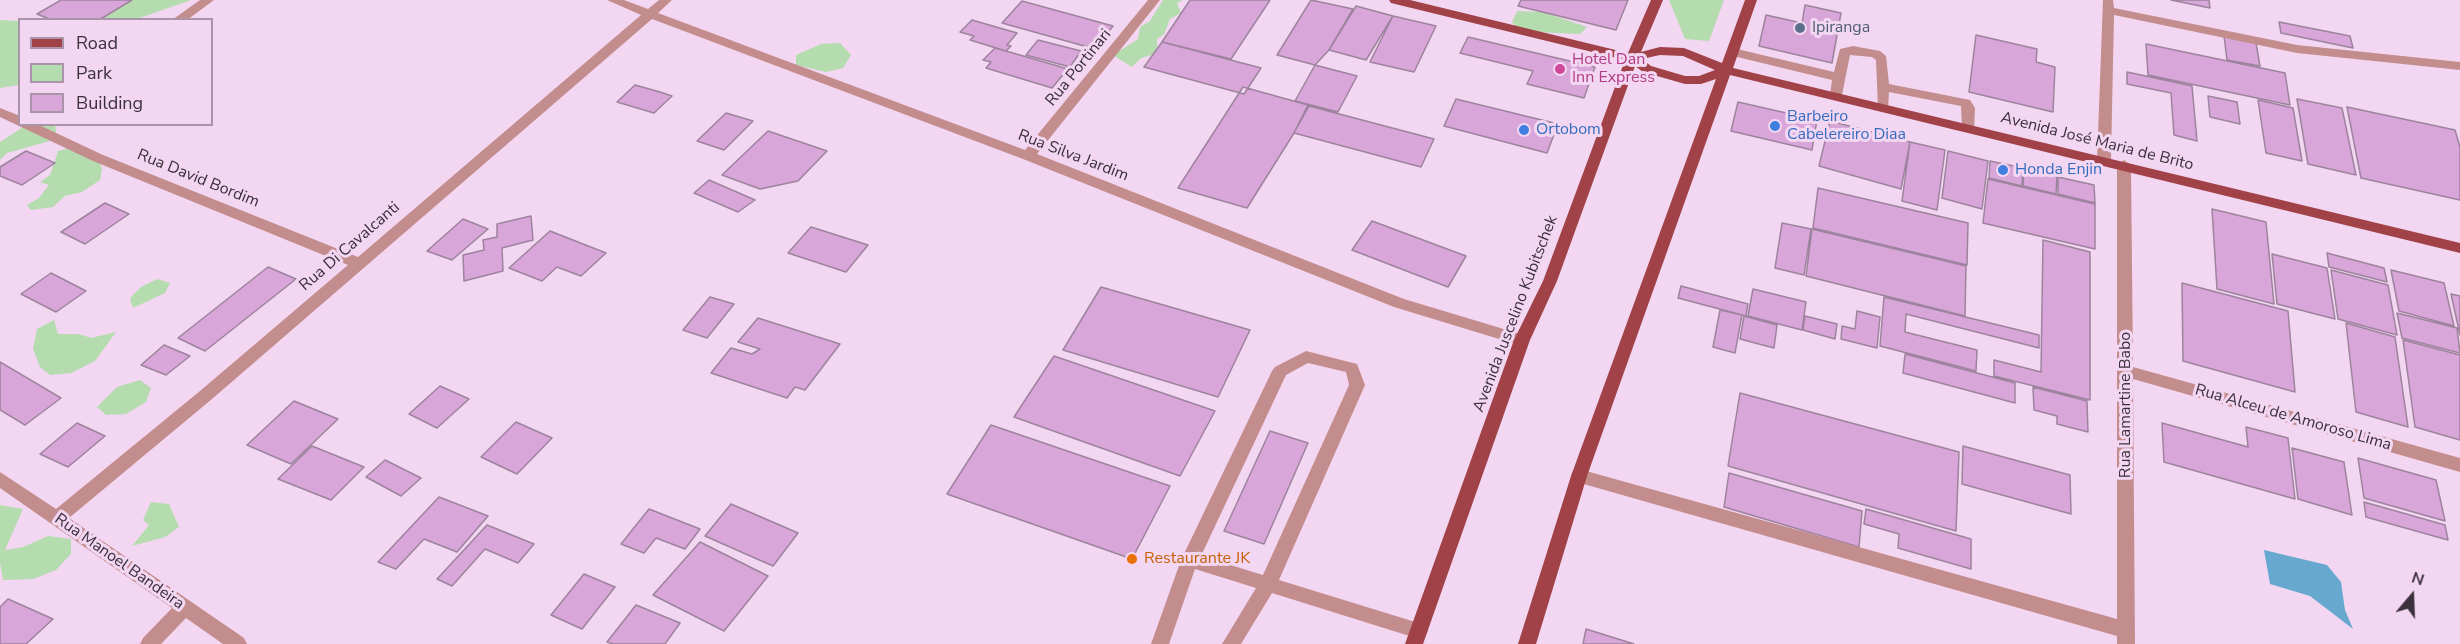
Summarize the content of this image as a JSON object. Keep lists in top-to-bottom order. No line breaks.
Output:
{"streets":{"main road":["Avenida José Maria de Brito","Avenida Juscelino Kubitschek"],"street":["Rua Portinari","Rua Silva Jardim","Rua David Bordim","Rua Di Cavalcanti","Rua Lamartine Babo","Rua Alceu de Amoroso Lima","Rua Manoel Bandeira"]},"crossings":[["Rua Portinari","Rua Silva Jardim"],["Avenida José Maria de Brito","Avenida Juscelino Kubitschek"],["Avenida José Maria de Brito","Rua Lamartine Babo"],["Rua Silva Jardim","Rua Di Cavalcanti"],["Rua Silva Jardim","Avenida Juscelino Kubitschek"],["Rua David Bordim","Rua Di Cavalcanti"],["Rua Di Cavalcanti","Rua Manoel Bandeira"],["Rua Lamartine Babo","Rua Alceu de Amoroso Lima"]],"places":["Ipiranga","Hotel Dan Inn Express","Barbeiro Cabelereiro Diaa","Ortobom","Honda Enjin","Restaurante JK"],"legend":["Road","Park","Building"],"north":"top"}
